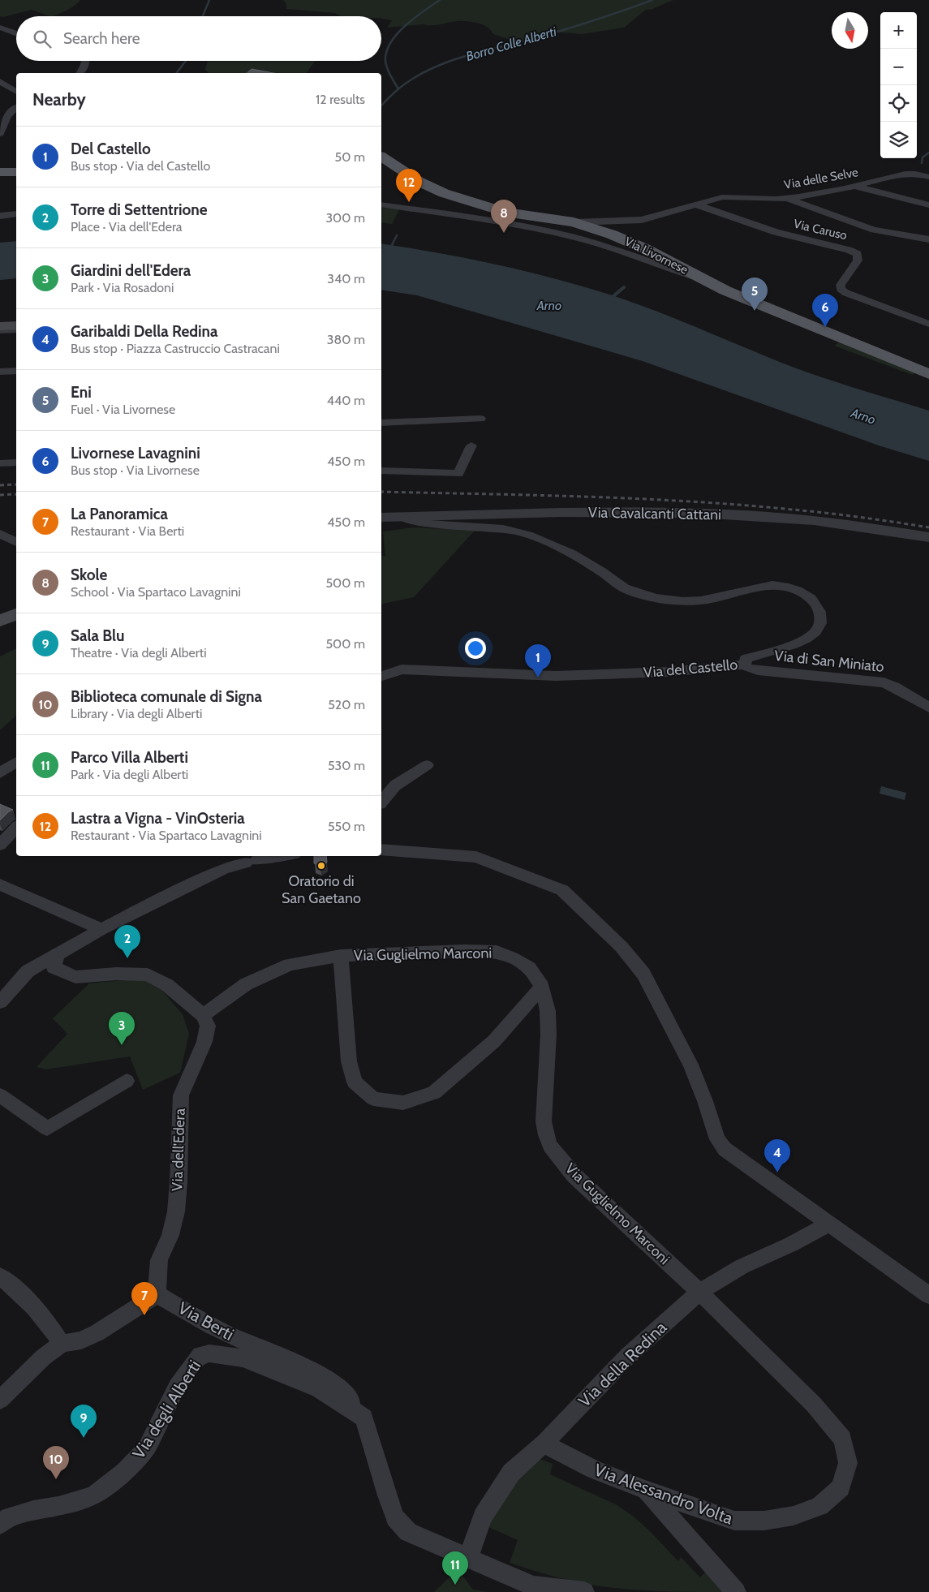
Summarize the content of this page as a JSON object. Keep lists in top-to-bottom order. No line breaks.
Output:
{"streets":{"main road":["Via Livornese"],"street":["Via delle Selve","Via Caruso","Via Cavalcanti Cattani","Via di San Miniato","Via del Castello","Via Guglielmo Marconi","Via dell'Edera","Via Berti","Via della Redina","Via degli Alberti","Via Alessandro Volta"]},"crossings":[["Via delle Selve","Via Caruso"],["Via delle Selve","Via Livornese"],["Via Cavalcanti Cattani","Via del Castello"],["Via di San Miniato","Via del Castello"],["Via Guglielmo Marconi","Via dell'Edera"],["Via Guglielmo Marconi","Via della Redina"],["Via Guglielmo Marconi","Via Alessandro Volta"],["Via dell'Edera","Via Berti"],["Via Berti","Via degli Alberti"],["Via della Redina","Via degli Alberti"],["Via della Redina","Via Alessandro Volta"]],"water":["Borro Colle Alberti","Arno"],"places":["Oratorio di San Gaetano"],"north":"bottom","page":{"map_buttons":["+","−"],"search":"Search here","heading":["Nearby","12 results"],"list":[{"mark":"1","name":"Del Castello","note":"Bus stop · Via del Castello","value":"50 m"},{"mark":"2","name":"Torre di Settentrione","note":"Place · Via dell'Edera","value":"300 m"},{"mark":"3","name":"Giardini dell'Edera","note":"Park · Via Rosadoni","value":"340 m"},{"mark":"4","name":"Garibaldi Della Redina","note":"Bus stop · Piazza Castruccio Castracani","value":"380 m"},{"mark":"5","name":"Eni","note":"Fuel · Via Livornese","value":"440 m"},{"mark":"6","name":"Livornese Lavagnini","note":"Bus stop · Via Livornese","value":"450 m"},{"mark":"7","name":"La Panoramica","note":"Restaurant · Via Berti","value":"450 m"},{"mark":"8","name":"Skole","note":"School · Via Spartaco Lavagnini","value":"500 m"},{"mark":"9","name":"Sala Blu","note":"Theatre · Via degli Alberti","value":"500 m"},{"mark":"10","name":"Biblioteca comunale di Signa","note":"Library · Via degli Alberti","value":"520 m"},{"mark":"11","name":"Parco Villa Alberti","note":"Park · Via degli Alberti","value":"530 m"},{"mark":"12","name":"Lastra a Vigna - VinOsteria","note":"Restaurant · Via Spartaco Lavagnini","value":"550 m"}],"pins":["12","8","5","6","1","2","3","4","7","9","10","11"]}}
